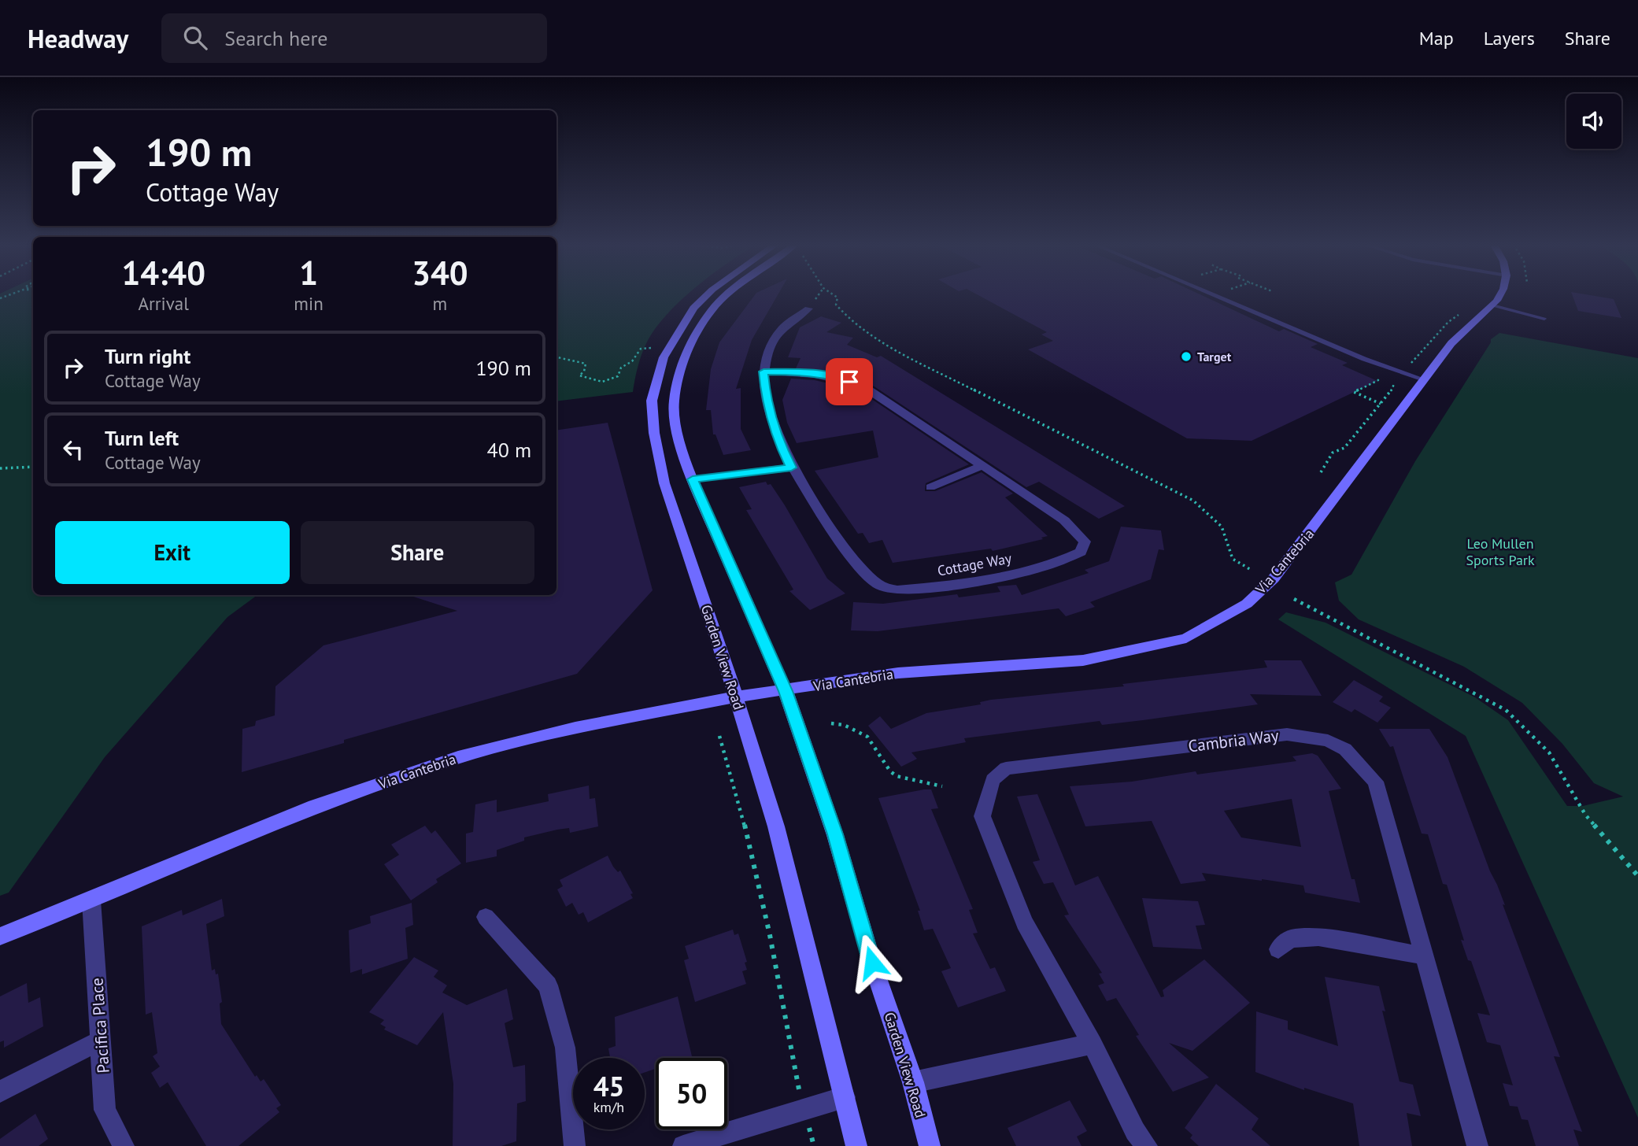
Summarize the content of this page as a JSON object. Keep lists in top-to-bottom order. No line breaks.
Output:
{"streets":{"main road":["Via Cantebria","Garden View Road"],"street":["Cottage Way","Cambria Way","Pacifica Place"]},"crossings":[["Via Cantebria","Garden View Road"],["Via Cantebria","Pacifica Place"]],"parks":["Leo Mullen Sports Park"],"places":["Target"],"page":{"header":"Headway","search":"Search here","nav":["Map","Layers","Share"],"turn":["190 m","Cottage Way"],"eta":["14:40","Arrival","1","min","340","m"],"list":[{"name":"Turn right","note":"Cottage Way","value":"190 m"},{"name":"Turn left","note":"Cottage Way","value":"40 m"}],"buttons":["Exit","Share"],"speed":"45 km/h","limit":"50"}}
